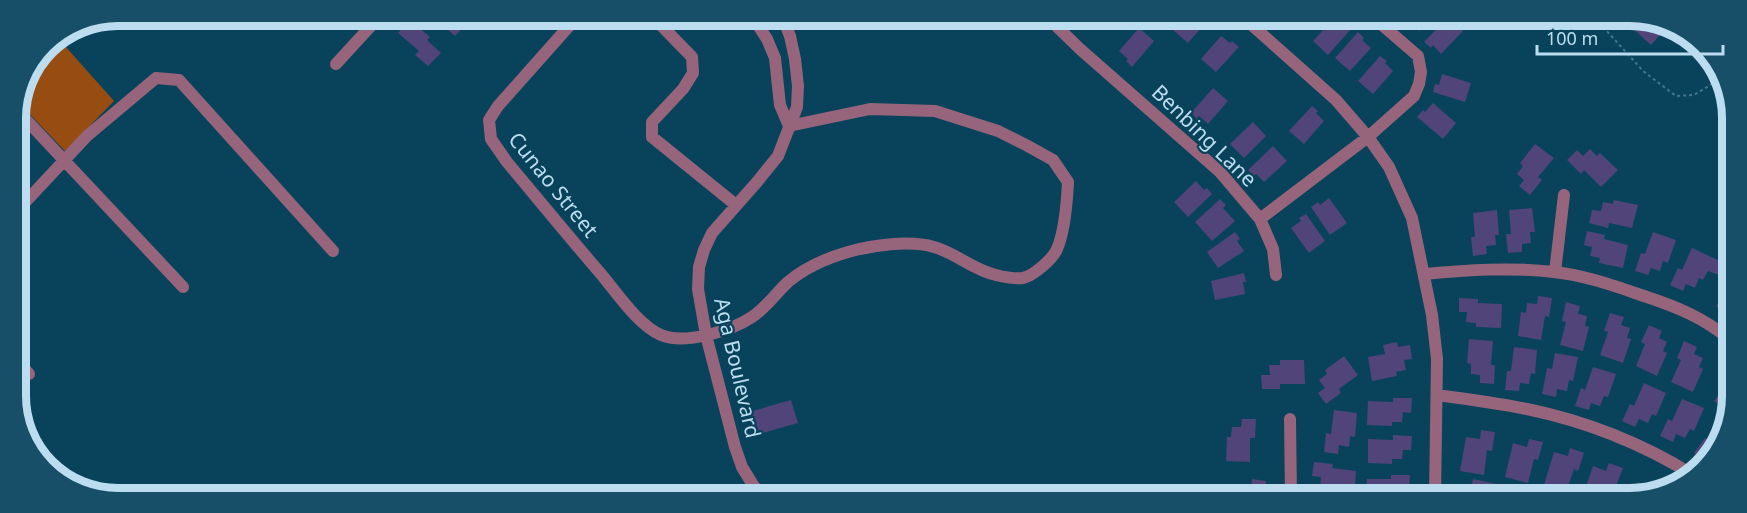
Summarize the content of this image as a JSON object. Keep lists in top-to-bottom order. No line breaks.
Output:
{"streets":{"street":["Benbing Lane","Cunao Street","Aga Boulevard"]},"crossings":[["Cunao Street","Aga Boulevard"]],"scale_bar":"100 m"}
